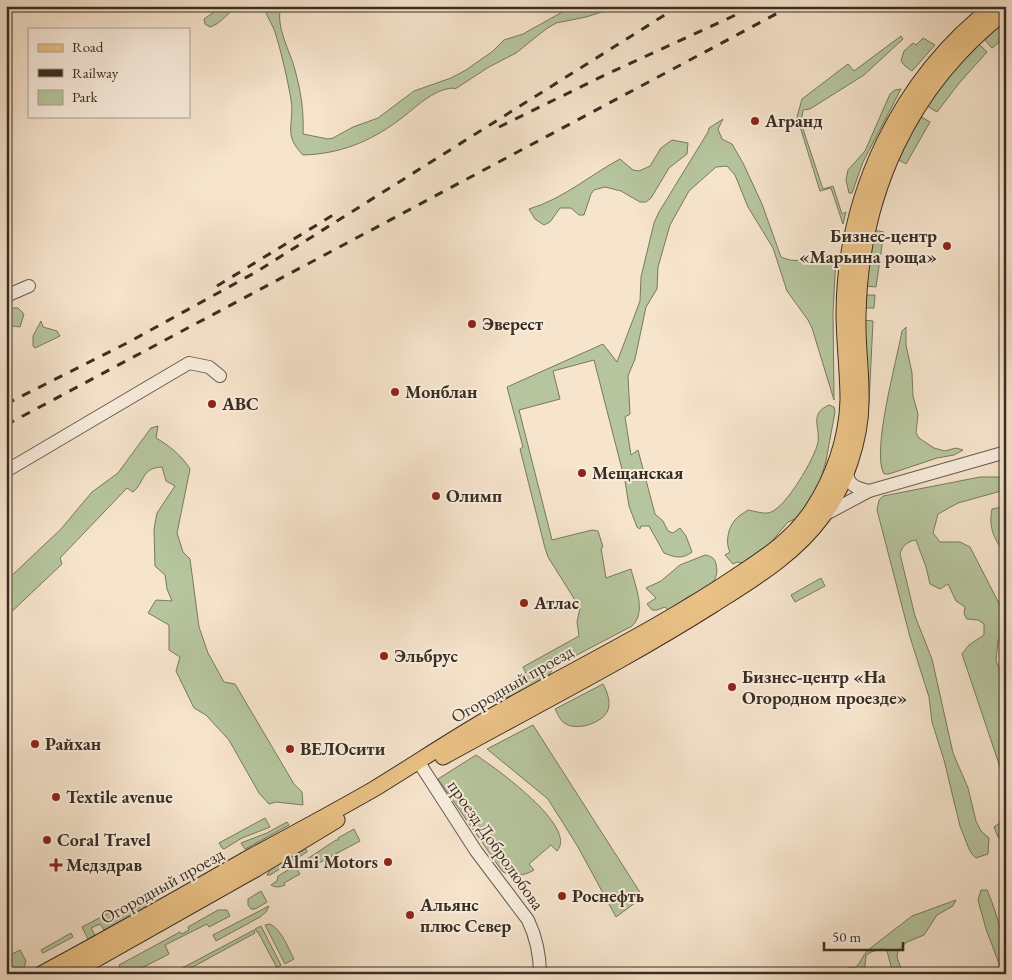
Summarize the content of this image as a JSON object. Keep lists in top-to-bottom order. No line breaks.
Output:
{"streets":{"main road":["Огородный проезд"],"street":["проезд Добролюбова"]},"crossings":[["Огородный проезд","проезд Добролюбова"]],"places":{"other":["Агранд","Бизнес-центр «Марьина роща»","Эверест","Монблан","ABC","Мещанская","Олимп","Атлас","Эльбрус","Бизнес-центр «На Огородном проезде»","Райхан","ВЕЛОсити","Textile avenue","Coral Travel","Almi Motors","Роснефть","Альянс плюс Север"],"health":["Медздрав"]},"legend":["Road","Railway","Park"],"scale_bar":"50 m"}
